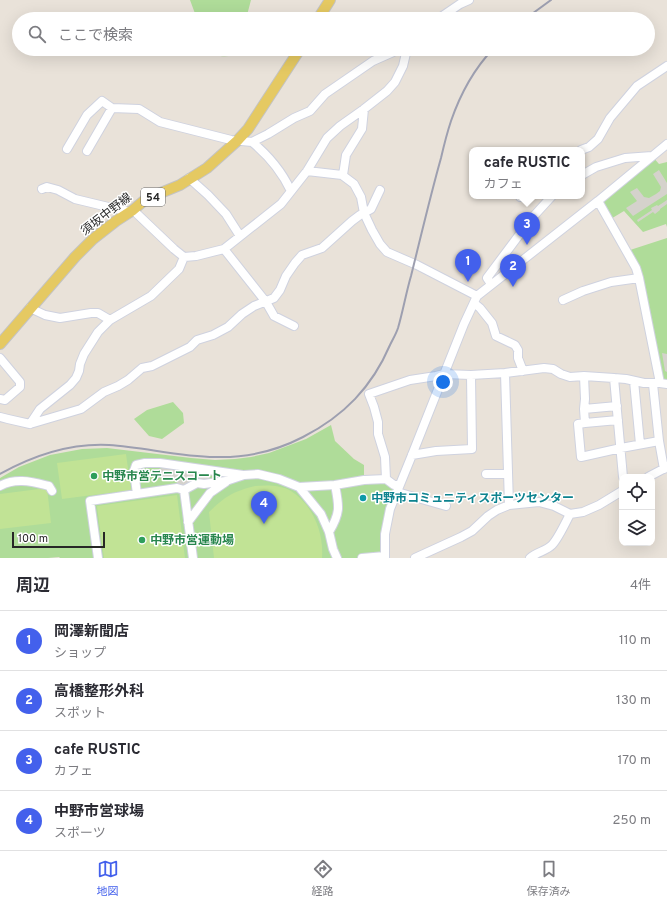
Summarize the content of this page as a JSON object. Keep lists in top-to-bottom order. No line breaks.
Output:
{"streets":{"main road":["54","須坂中野線"]},"places":["中野市営テニスコート","中野市コミュニティスポーツセンター","中野市営運動場"],"scale_bar":"100 m","page":{"search":"ここで検索","popup":["cafe RUSTIC","カフェ"],"pins":["3","1","2","4"],"scale":"100 m","heading":["周辺","4件"],"list":[{"mark":"1","name":"岡澤新聞店","note":"ショップ","value":"110 m"},{"mark":"2","name":"高橋整形外科","note":"スポット","value":"130 m"},{"mark":"3","name":"cafe RUSTIC","note":"カフェ","value":"170 m"},{"mark":"4","name":"中野市営球場","note":"スポーツ","value":"250 m"}],"nav":["地図","経路","保存済み"]}}
